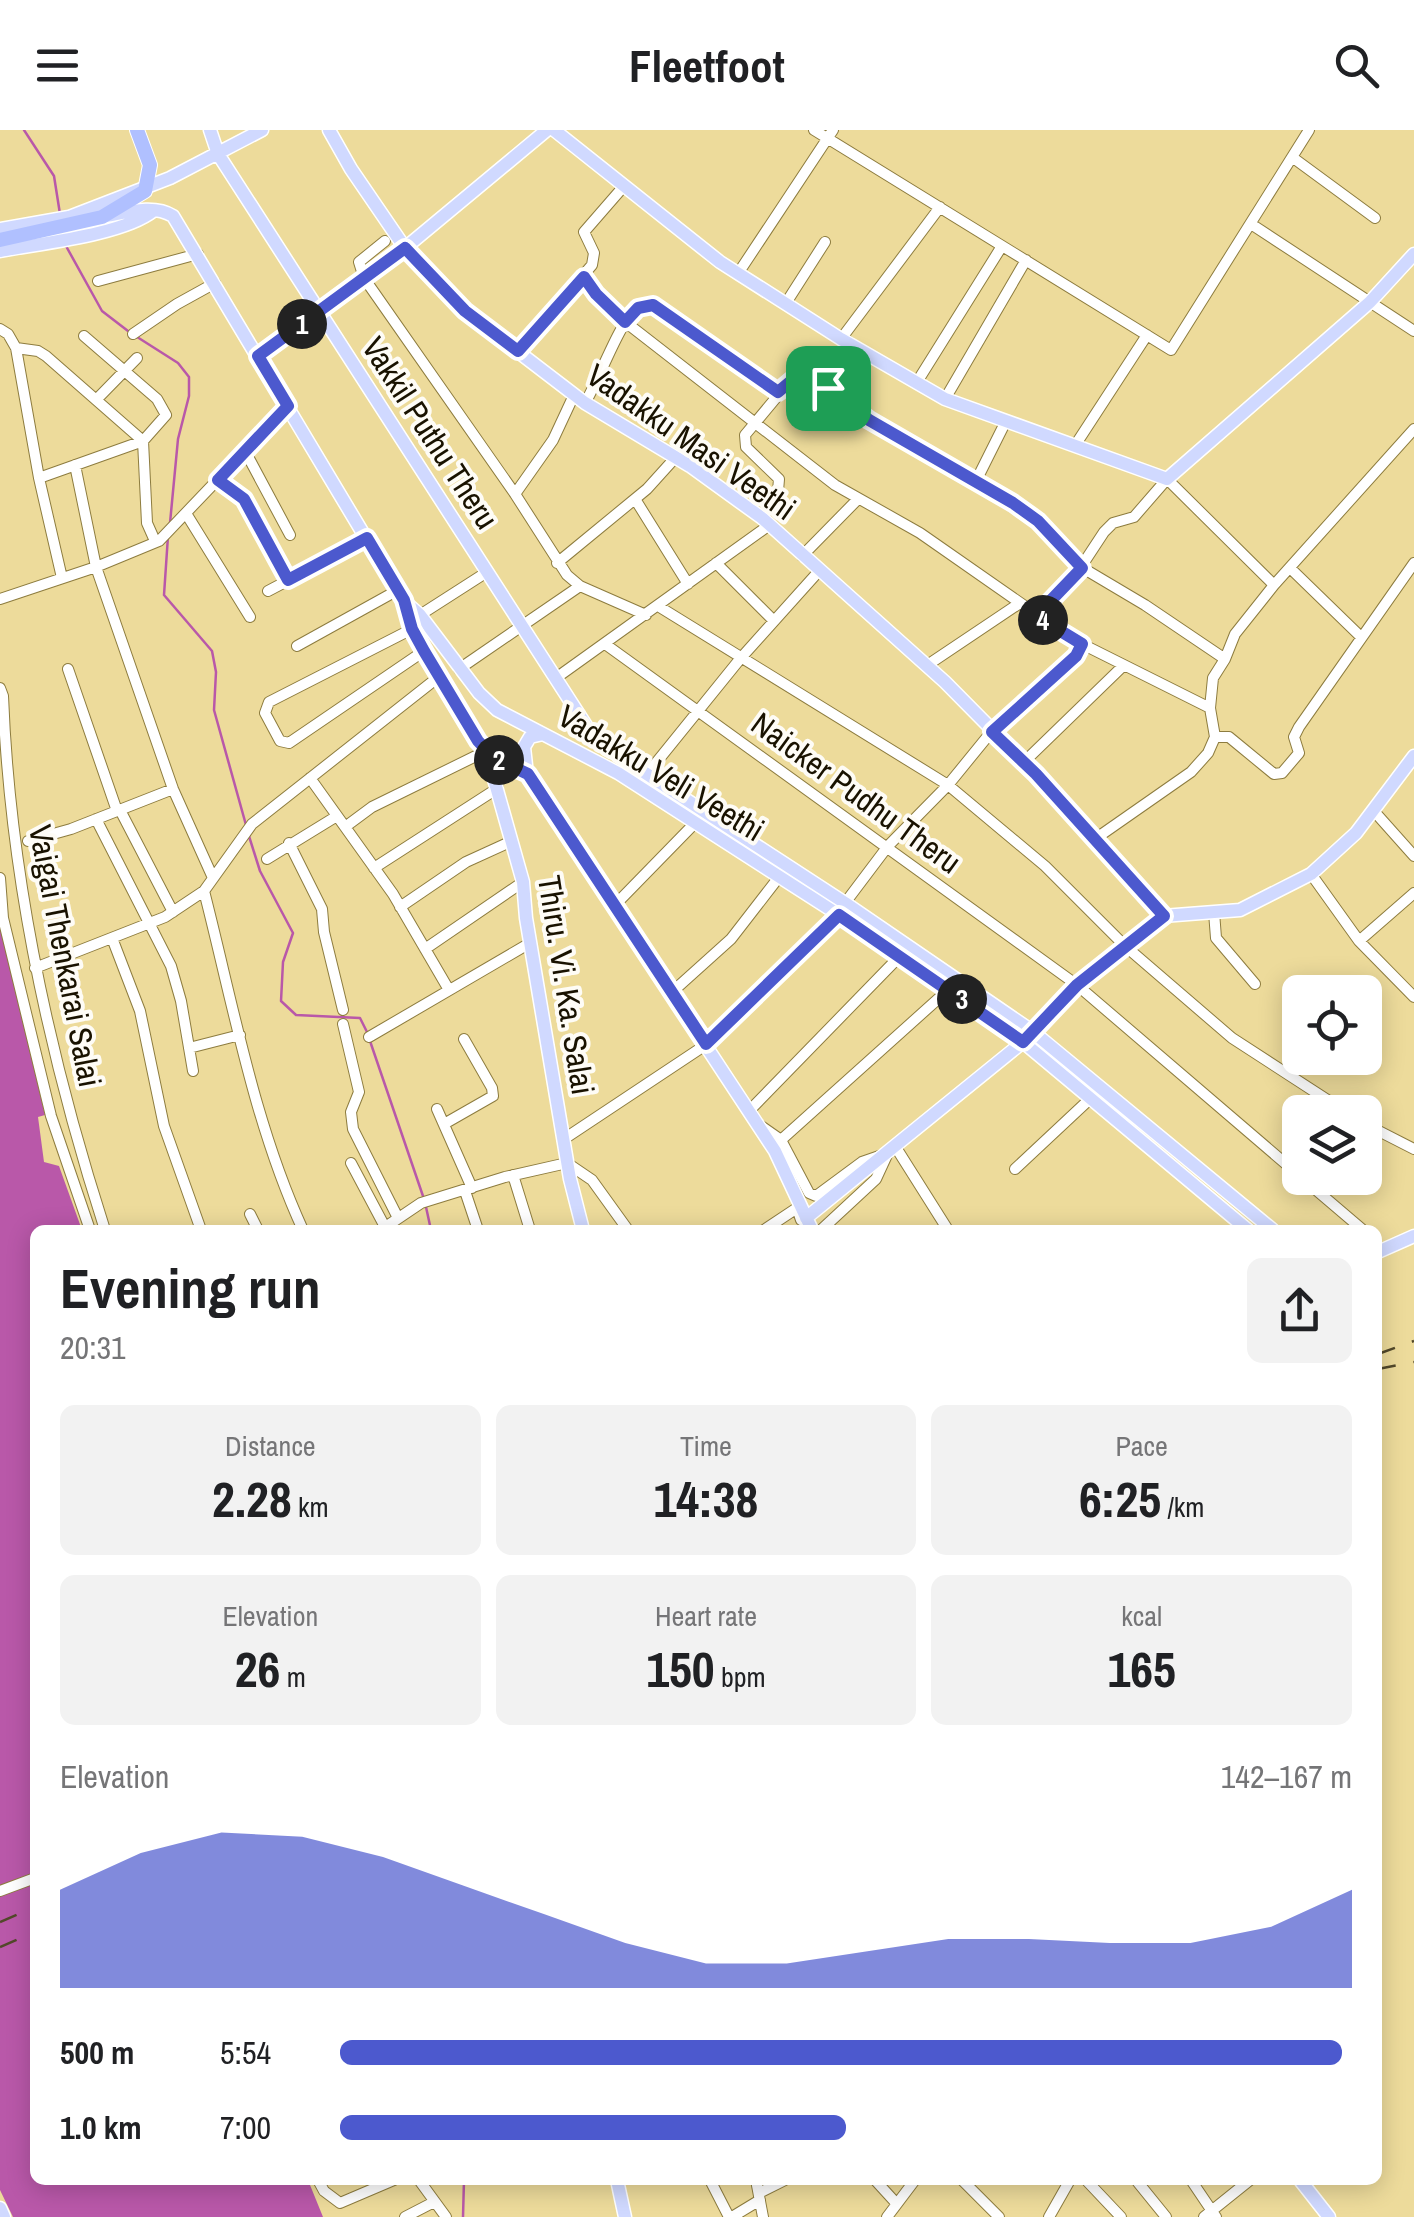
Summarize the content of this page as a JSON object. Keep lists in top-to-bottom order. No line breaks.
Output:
{"streets":{"main road":["Vakkil Puthu Theru","Vadakku Masi Veethi","Vadakku Veli Veethi","Thiru. Vi. Ka. Salai"],"street":["Naicker Pudhu Theru","Vaigai Thenkarai Salai"]},"crossings":[["Vakkil Puthu Theru","Vadakku Veli Veethi"],["Vadakku Veli Veethi","Thiru. Vi. Ka. Salai"]],"page":{"header":"Fleetfoot","pins":["1","4","2","3"],"heading":["Evening run","20:31"],"stats":[["Distance","2.28 km"],["Time","14:38"],["Pace","6:25 /km"],["Elevation","26 m"],["Heart rate","150 bpm"],["kcal","165"]],"chart":["Elevation","142–167 m"],"list":[{"name":"500 m","note":"5:54"},{"name":"1.0 km","note":"7:00"}]}}
